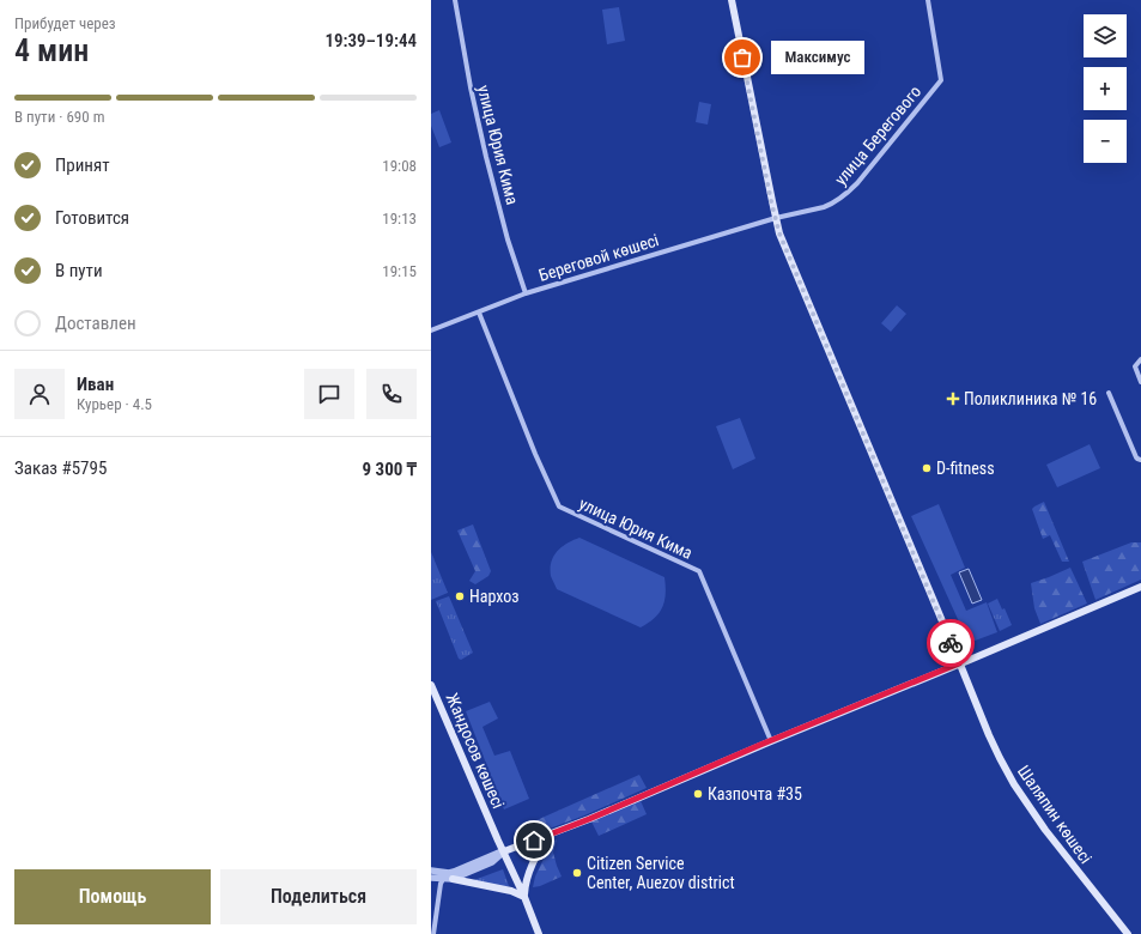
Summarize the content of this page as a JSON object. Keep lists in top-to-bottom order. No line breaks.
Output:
{"streets":{"main road":["Жандосов көшесі","Шаляпин көшесі"],"street":["улица Берегового","улица Юрия Кима","Береговой көшесі"]},"crossings":[["улица Берегового","Береговой көшесі"],["улица Берегового","Шаляпин көшесі"],["улица Юрия Кима","Береговой көшесі"],["Береговой көшесі","Шаляпин көшесі"]],"places":{"other":["Максимус","D-fitness","Нархоз","Казпочта #35","Citizen Service Center, Auezov district"],"health":["Поликлиника № 16"]},"page":{"heading":["4 мин","Прибудет через","19:39–19:44"],"panel":["Иван","Курьер · 4.5","Заказ #5795","9 300 ₸"],"map_buttons":["+","−"],"bubble":"Максимус","bar":"В пути · 690 m","list":[["Принят","19:08"],["Готовится","19:13"],["В пути","19:15"],"Доставлен"],"buttons":["Помощь","Поделиться"]}}
